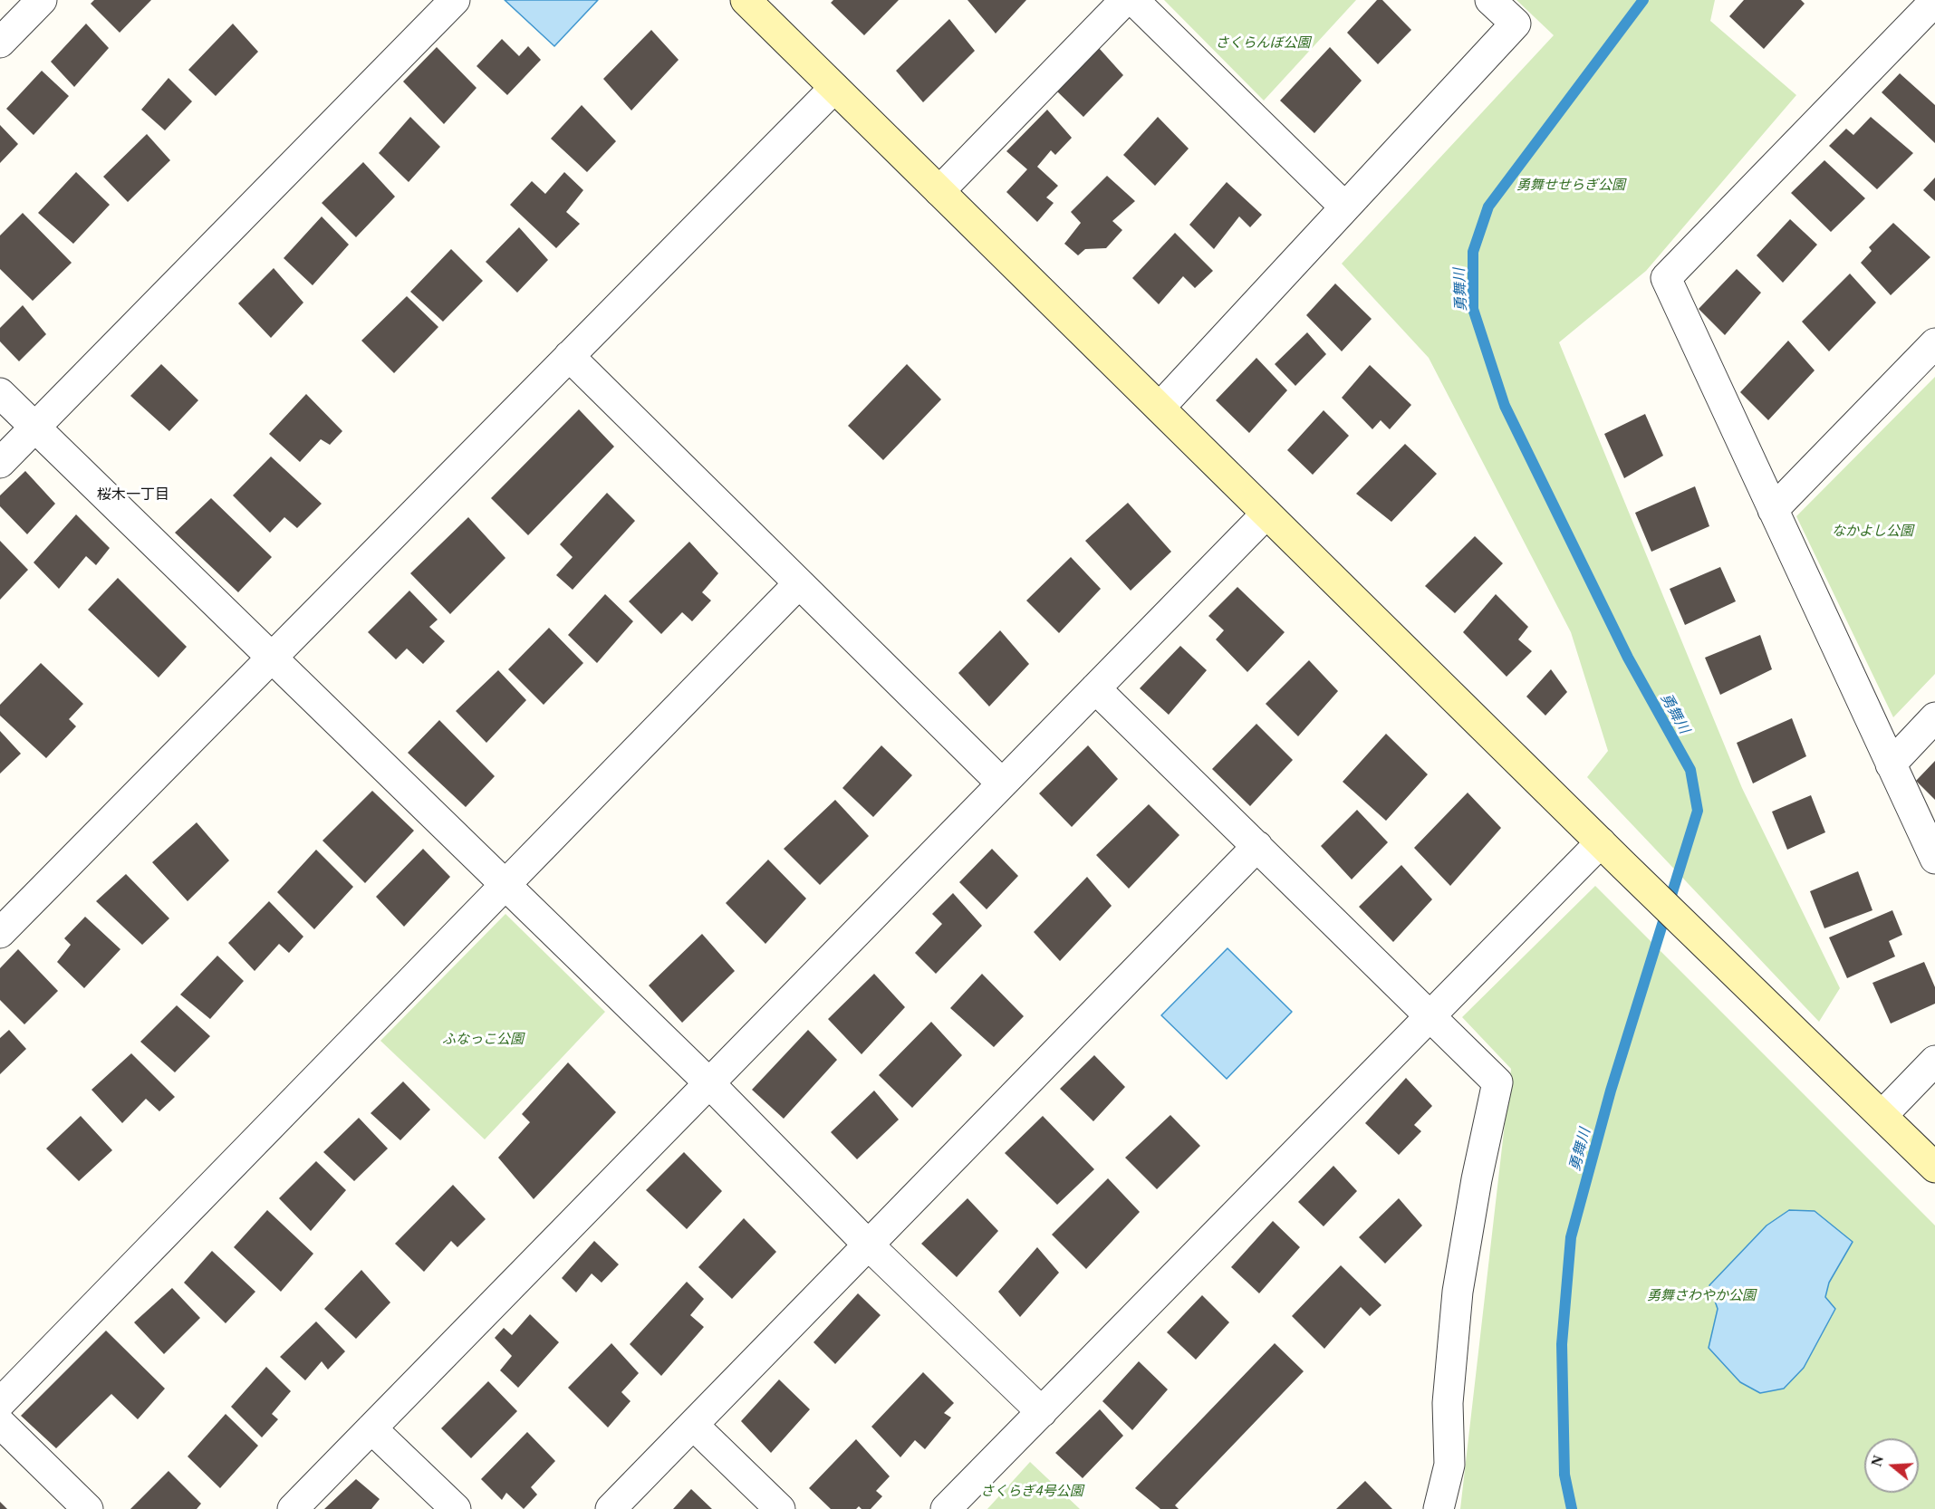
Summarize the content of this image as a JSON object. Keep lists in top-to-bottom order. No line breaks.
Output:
{"districts":["桜木一丁目"],"water":["勇舞川"],"parks":["さくらんぼ公園","勇舞せせらぎ公園","なかよし公園","ふなっこ公園","勇舞さわやか公園","さくらぎ4号公園"],"north":"left"}
